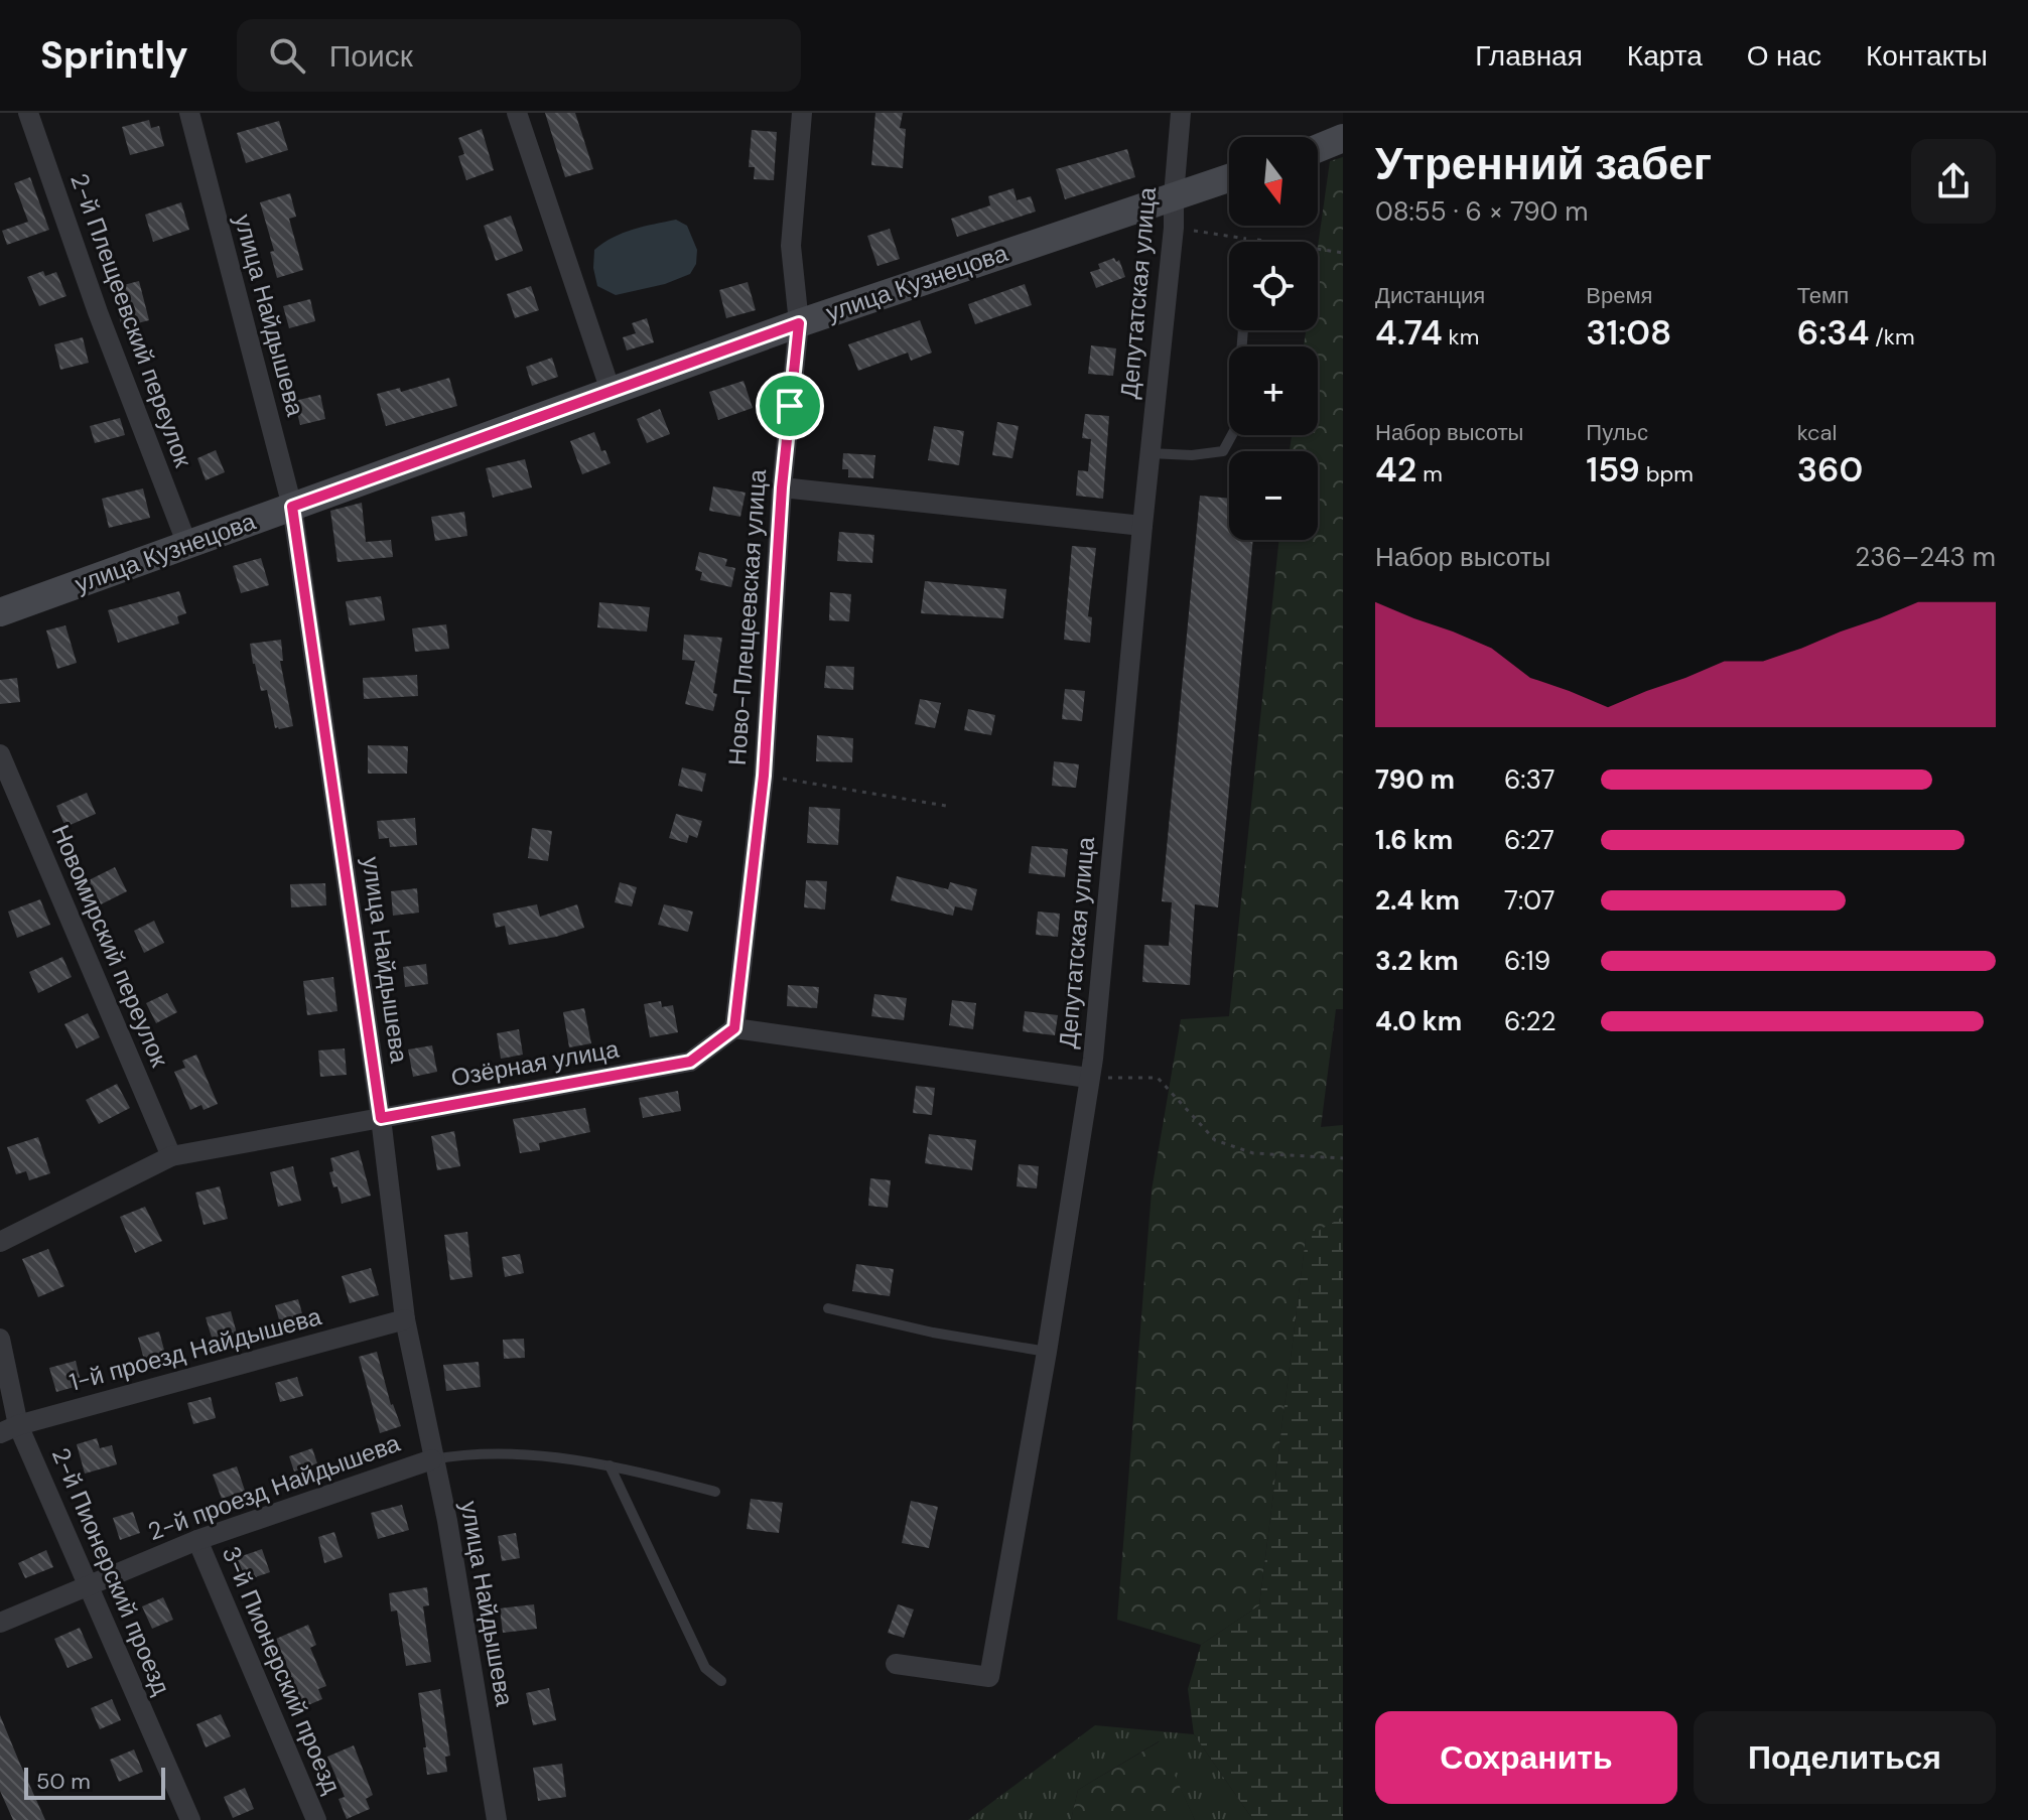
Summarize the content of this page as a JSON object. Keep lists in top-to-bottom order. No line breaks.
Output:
{"streets":{"street":["улица Кузнецова","Депутатская улица","улица Найдышева","2-й Плещеевский переулок","Ново-Плещеевская улица","Новомирский переулок","Озёрная улица","1-й проезд Найдышева","2-й проезд Найдышева","2-й Пионерский проезд","3-й Пионерский проезд"]},"crossings":[["улица Кузнецова","Депутатская улица"],["улица Кузнецова","улица Найдышева"],["улица Кузнецова","2-й Плещеевский переулок"],["улица Кузнецова","Ново-Плещеевская улица"],["улица Найдышева","Озёрная улица"],["улица Найдышева","1-й проезд Найдышева"],["улица Найдышева","2-й проезд Найдышева"],["Ново-Плещеевская улица","Озёрная улица"],["Новомирский переулок","Озёрная улица"],["1-й проезд Найдышева","2-й Пионерский проезд"],["2-й проезд Найдышева","2-й Пионерский проезд"],["2-й проезд Найдышева","3-й Пионерский проезд"]],"scale_bar":"50 m","north":"bottom","page":{"header":"Sprintly","search":"Поиск","nav":["Главная","Карта","О нас","Контакты"],"heading":["Утренний забег","08:55 · 6 × 790 m"],"map_buttons":["+","−"],"stats":[["Дистанция","4.74 km"],["Время","31:08"],["Темп","6:34 /km"],["Набор высоты","42 m"],["Пульс","159 bpm"],["kcal","360"]],"chart":["Набор высоты","236–243 m"],"list":[{"name":"790 m","note":"6:37"},{"name":"1.6 km","note":"6:27"},{"name":"2.4 km","note":"7:07"},{"name":"3.2 km","note":"6:19"},{"name":"4.0 km","note":"6:22"}],"buttons":["Сохранить","Поделиться"],"scale":"50 m"}}
